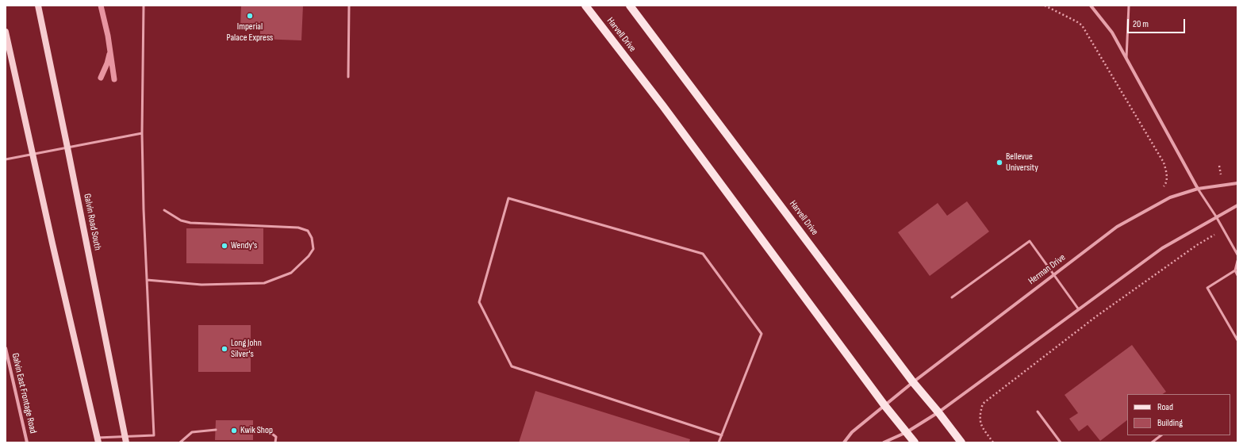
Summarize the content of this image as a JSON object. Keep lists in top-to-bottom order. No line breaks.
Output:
{"streets":{"main road":["Harvell Drive","Galvin Road South"],"street":["Herman Drive","Galvin East Frontage Road"]},"crossings":[["Harvell Drive","Herman Drive"]],"places":["Imperial Palace Express","Bellevue University","Wendy's","Long John Silver's","Kwik Shop"],"legend":["Road","Building"],"scale_bar":"20 m"}
